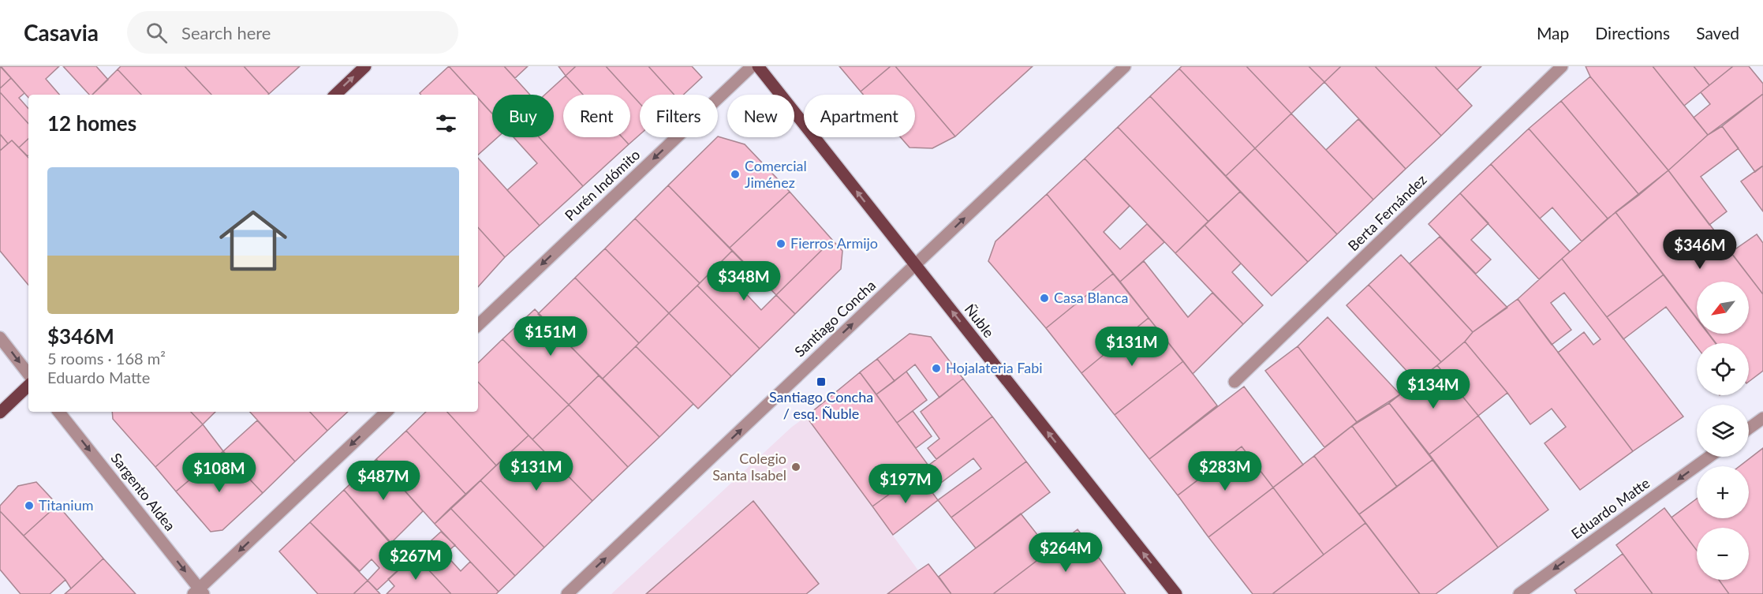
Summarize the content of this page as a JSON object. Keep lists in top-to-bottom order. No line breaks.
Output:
{"streets":{"main road":["Ñuble"],"street":["Purén Indómito","Berta Fernández","Santiago Concha","Sargento Aldea","Eduardo Matte"]},"crossings":[["Santiago Concha","Ñuble"]],"one_way":["Purén Indómito","Santiago Concha","Ñuble","Sargento Aldea","Eduardo Matte"],"places":{"other":["Comercial Jiménez","Fierros Armijo","Casa Blanca","Hojalateria Fabi","Colegio Santa Isabel","Titanium"],"transit":["Santiago Concha / esq. Ñuble"]},"north":"bottom left","page":{"header":"Casavia","search":"Search here","nav":["Map","Directions","Saved"],"chip":["Buy","Rent","Filters","New","Apartment"],"heading":"12 homes","list":[{"name":"$346M","note":"5 rooms · 168 m² · Eduardo Matte"}],"price":["$346M","$348M","$151M","$131M","$134M","$131M","$283M","$108M","$487M","$197M","$264M","$267M"],"map_buttons":["+","−"]}}
